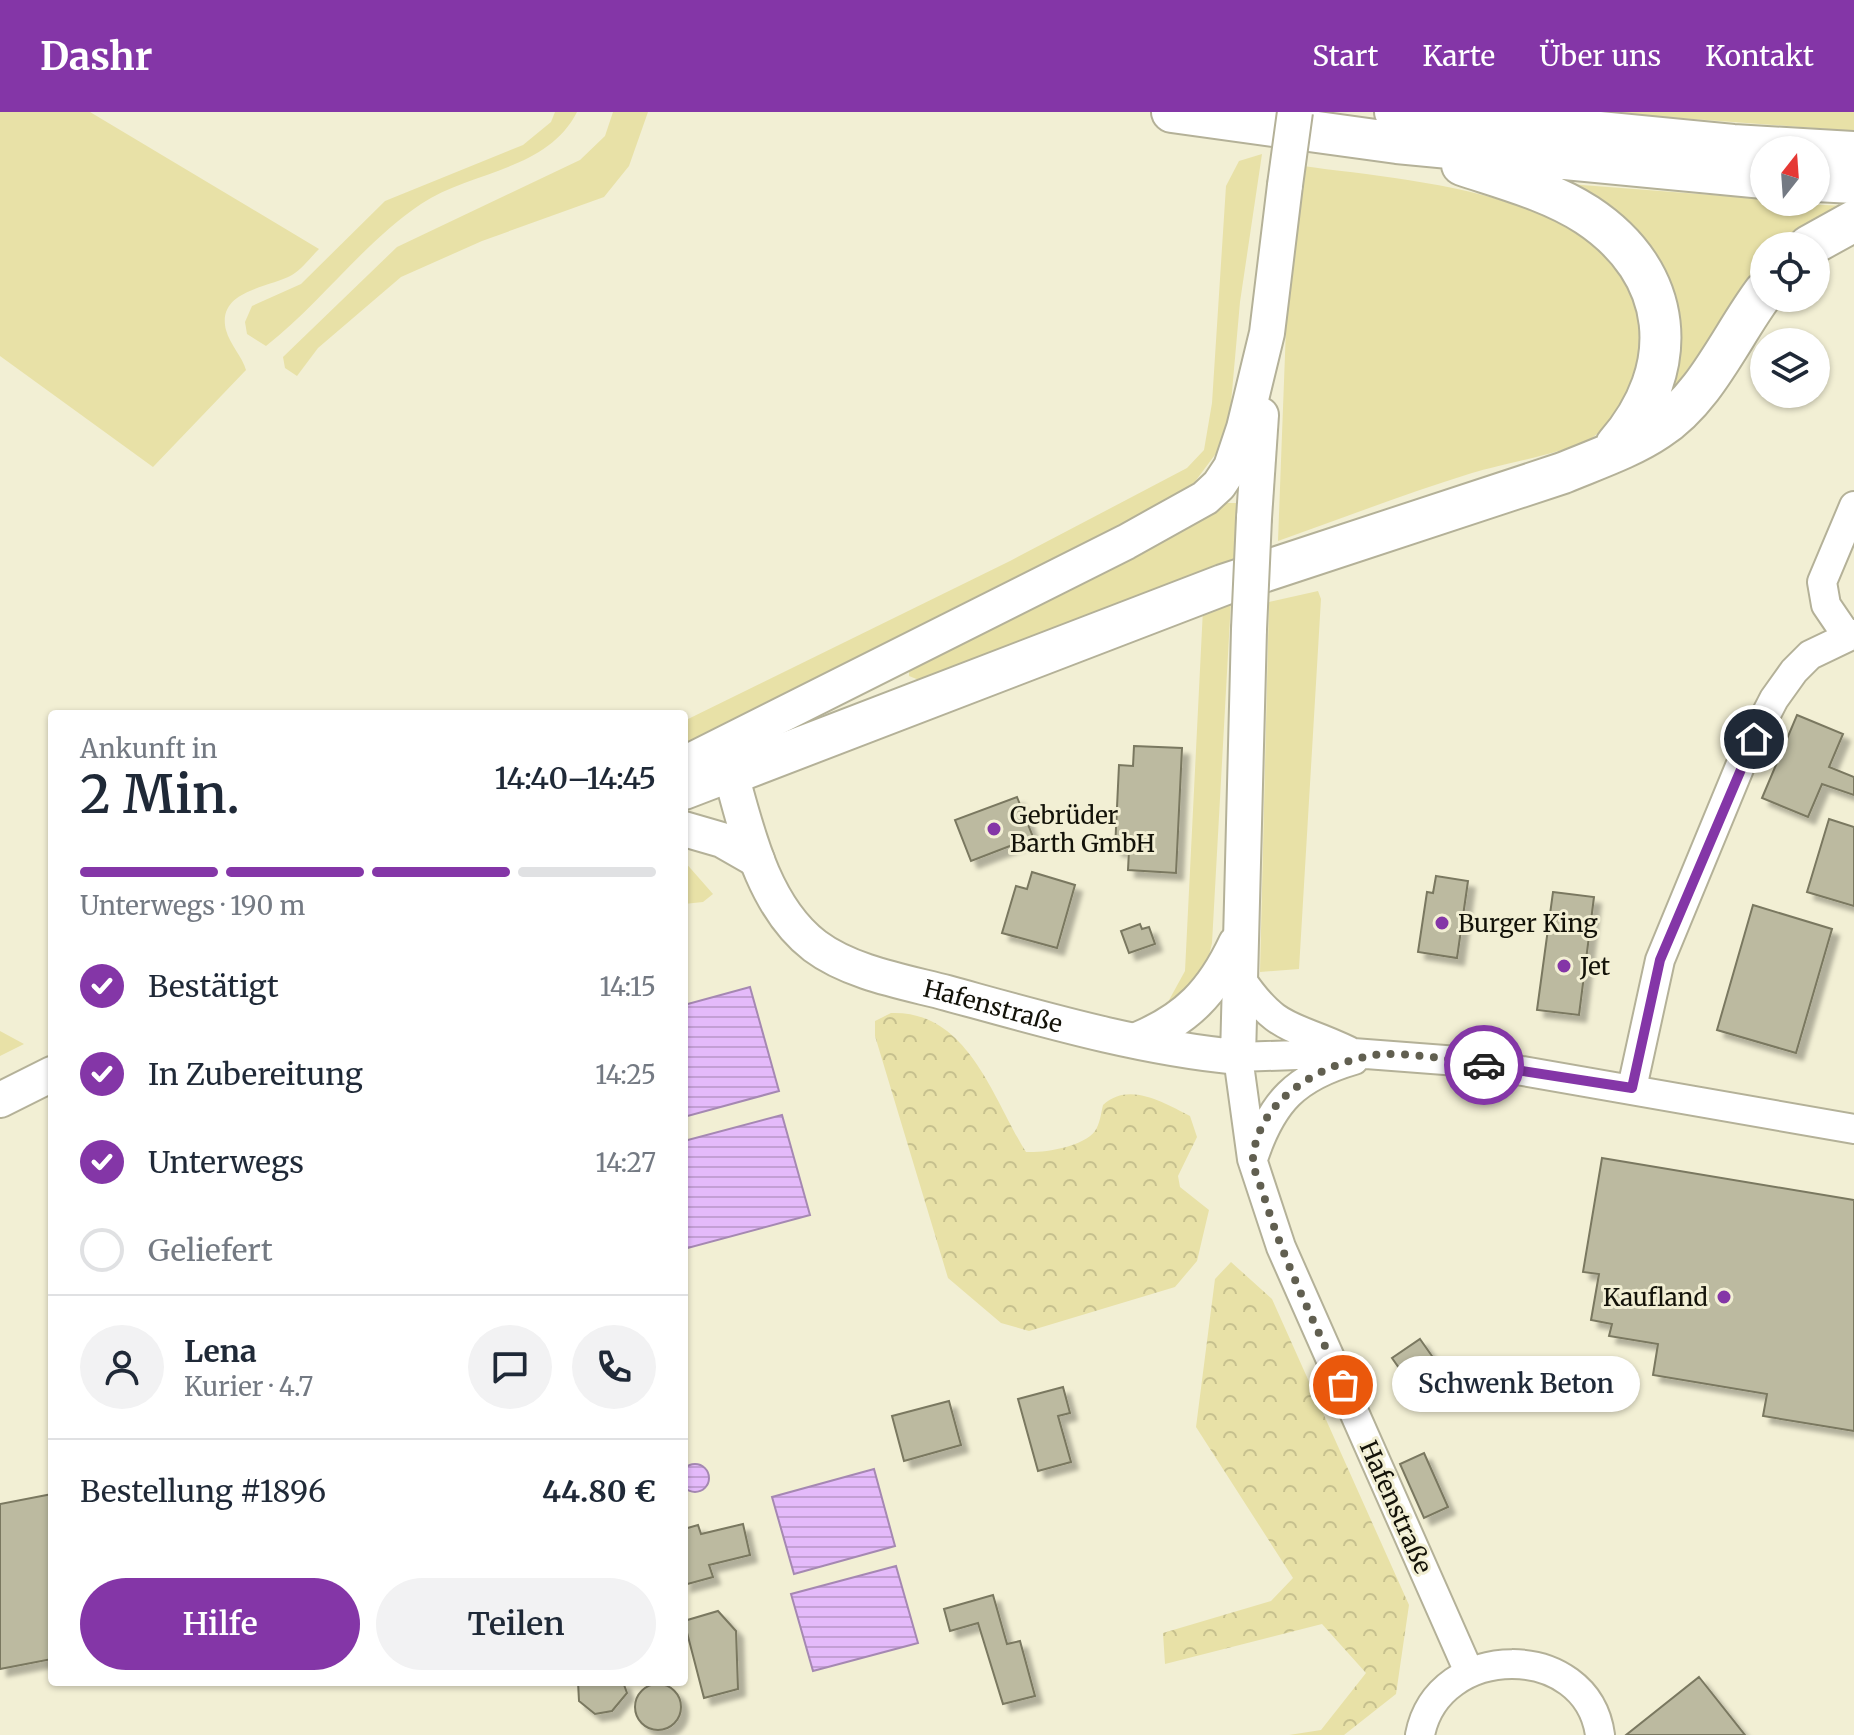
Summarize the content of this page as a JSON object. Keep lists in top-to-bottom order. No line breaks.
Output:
{"streets":{"main road":["Hafenstraße"]},"places":["Gebrüder Barth GmbH","Burger King","Jet","Kaufland","Schwenk Beton"],"north":"top","page":{"header":"Dashr","nav":["Start","Karte","Über uns","Kontakt"],"heading":["2 Min.","Ankunft in","14:40–14:45"],"panel":["Lena","Kurier · 4.7","Bestellung #1896","44.80 €"],"bar":"Unterwegs · 190 m","list":[["Bestätigt","14:15"],["In Zubereitung","14:25"],["Unterwegs","14:27"],"Geliefert"],"bubble":"Schwenk Beton","buttons":["Hilfe","Teilen"]}}
